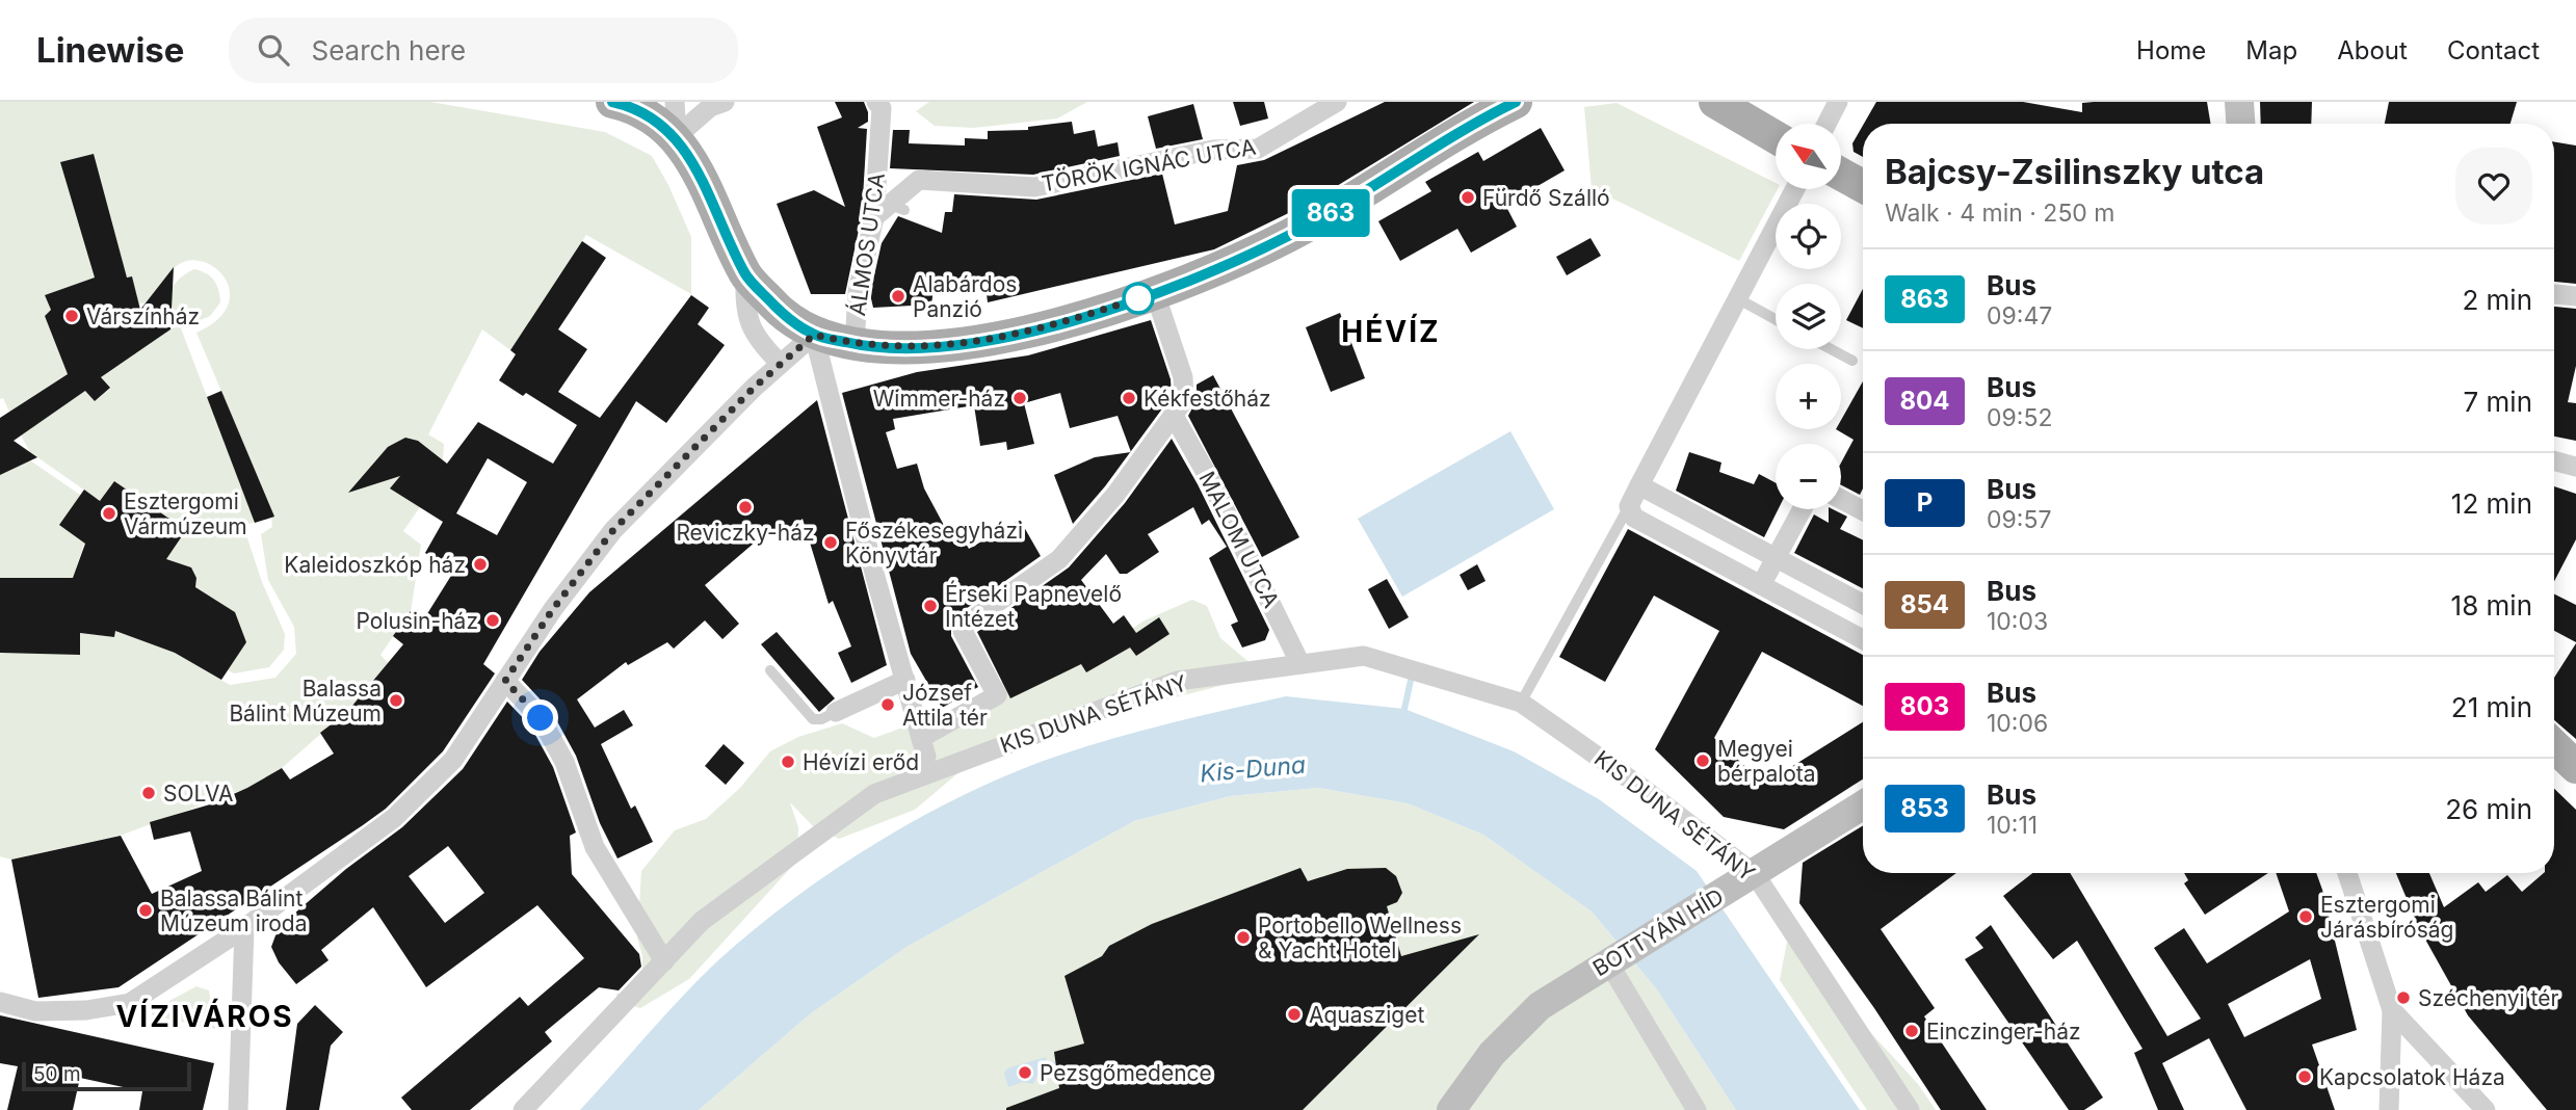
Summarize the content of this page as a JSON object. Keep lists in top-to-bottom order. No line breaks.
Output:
{"streets":{"street":["TÖRÖK IGNÁC UTCA","ÁLMOS UTCA","MALOM UTCA","KIS DUNA SÉTÁNY","BOTTYÁN HÍD"]},"crossings":[["TÖRÖK IGNÁC UTCA","ÁLMOS UTCA"],["MALOM UTCA","KIS DUNA SÉTÁNY"],["KIS DUNA SÉTÁNY","BOTTYÁN HÍD"]],"districts":["HÉVÍZ","VÍZIVÁROS"],"water":["Kis-Duna"],"places":["Fürdő Szálló","Alabárdos Panzió","Várszínház","Wimmer-ház","Kékfestőház","Reviczky-ház","Esztergomi Vármúzeum","Főszékesegyházi Könyvtár","Kaleidoszkóp ház","Érseki Papnevelő Intézet","Polusin-ház","Balassa Bálint Múzeum","József Attila tér","Megyei bérpalota","Hévízi erőd","SOLVA","Balassa Bálint Múzeum iroda","Esztergomi Járásbíróság","Portobello Wellness & Yacht Hotel","Széchenyi tér","Aquasziget","Einczinger-ház","Pezsgőmedence","Kapcsolatok Háza"],"lines":["bus line 863"],"scale_bar":"50 m","north":"top left","page":{"header":"Linewise","search":"Search here","nav":["Home","Map","About","Contact"],"on_map":"863","map_buttons":["+","−"],"heading":["Bajcsy-Zsilinszky utca","Walk · 4 min · 250 m"],"list":[{"mark":"863","name":"Bus","note":"09:47","value":"2 min"},{"mark":"804","name":"Bus","note":"09:52","value":"7 min"},{"mark":"P","name":"Bus","note":"09:57","value":"12 min"},{"mark":"854","name":"Bus","note":"10:03","value":"18 min"},{"mark":"803","name":"Bus","note":"10:06","value":"21 min"},{"mark":"853","name":"Bus","note":"10:11","value":"26 min"}],"scale":"50 m"}}
